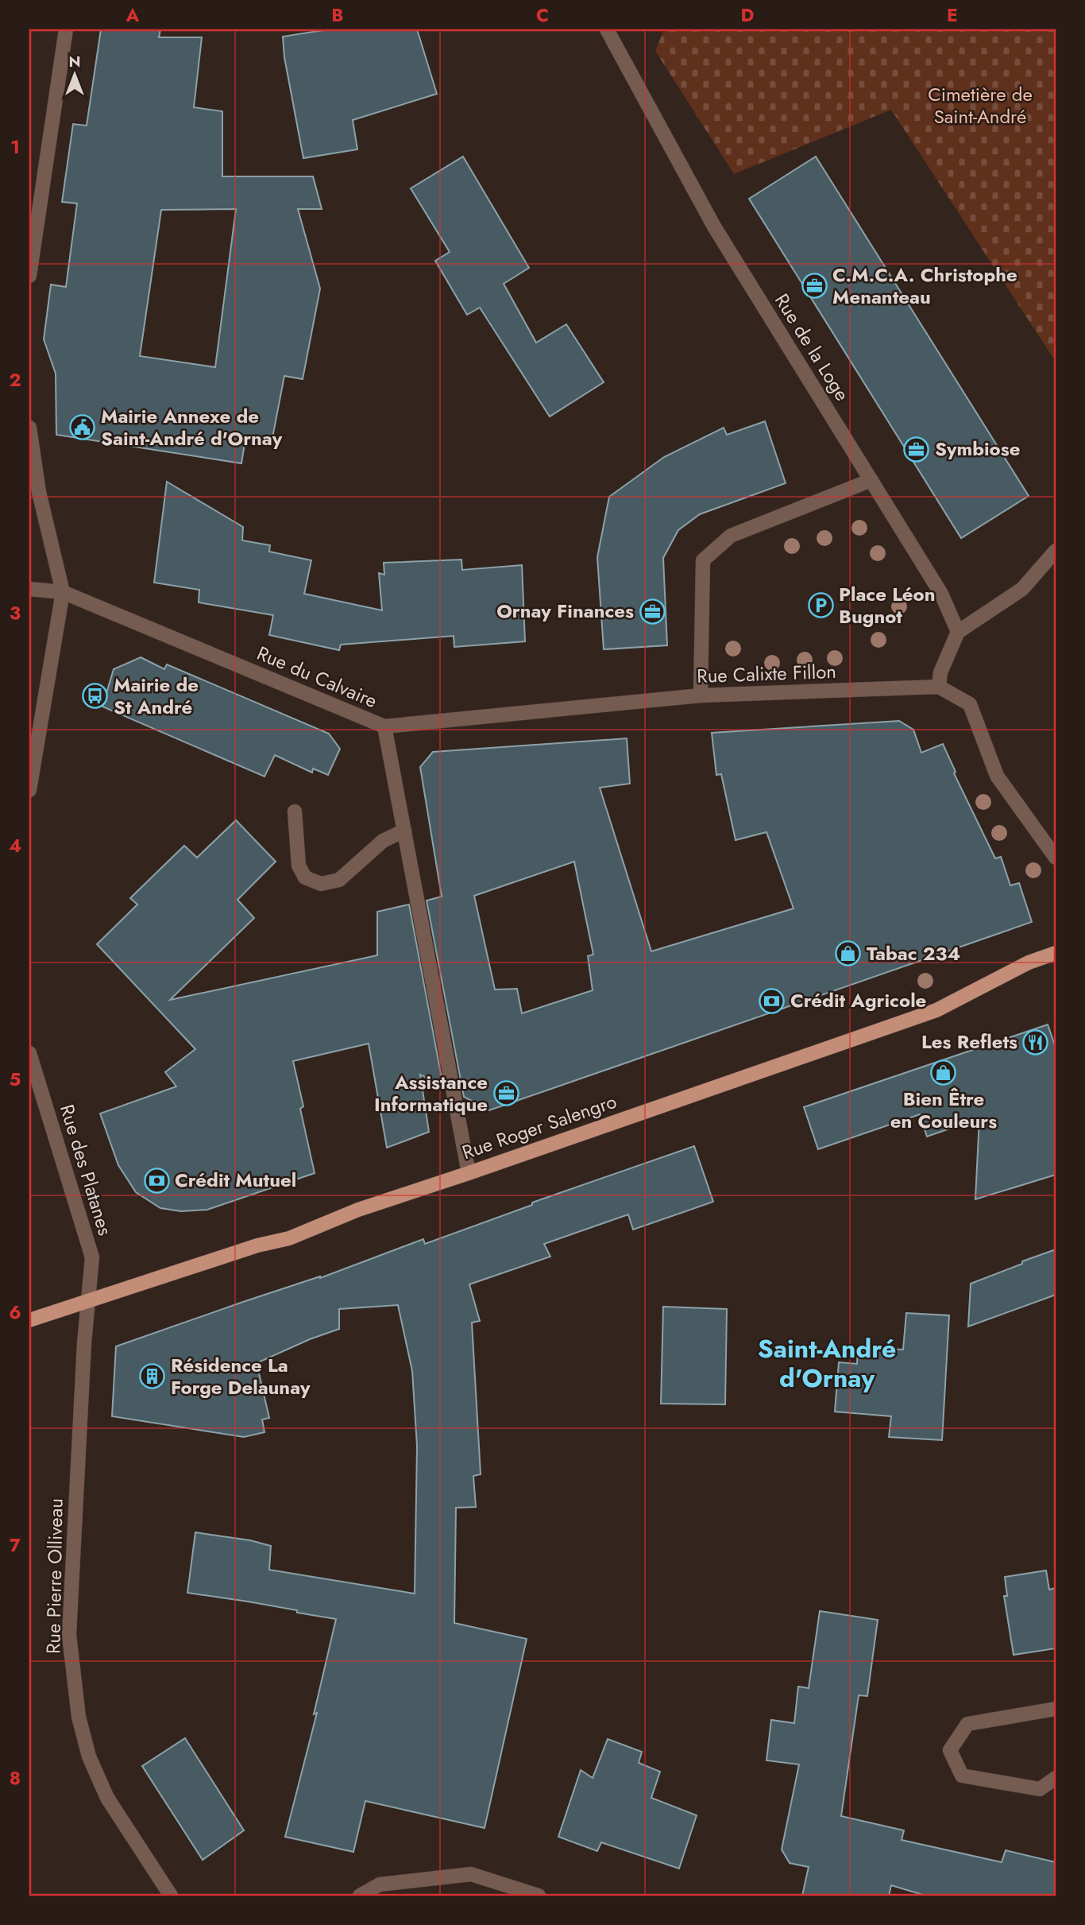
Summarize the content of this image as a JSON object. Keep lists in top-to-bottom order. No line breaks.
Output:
{"streets":{"main road":["Rue Roger Salengro"],"street":["Rue de la Loge","Rue Calixte Fillon","Rue du Calvaire","Rue des Platanes","Rue Pierre Olliveau"]},"crossings":[["Rue Calixte Fillon","Rue du Calvaire"],["Rue du Calvaire","Rue Roger Salengro"],["Rue Roger Salengro","Rue des Platanes"],["Rue Roger Salengro","Rue Pierre Olliveau"],["Rue des Platanes","Rue Pierre Olliveau"]],"districts":["Saint-André d'Ornay"],"parks":["Cimetière de Saint-André"],"places":{"office":["C.M.C.A. Christophe Menanteau","Symbiose","Ornay Finances","Assistance Informatique"],"public building":["Mairie Annexe de Saint-André d'Ornay"],"parking":["Place Léon Bugnot"],"bus stop":["Mairie de St André"],"shop":["Tabac 234","Bien Être en Couleurs"],"bank":["Crédit Agricole","Crédit Mutuel"],"restaurant":["Les Reflets"],"building":["Résidence La Forge Delaunay"]},"north":"top","grid":{"columns":["A","B","C","D","E"],"rows":["1","2","3","4","5","6","7","8"]}}
